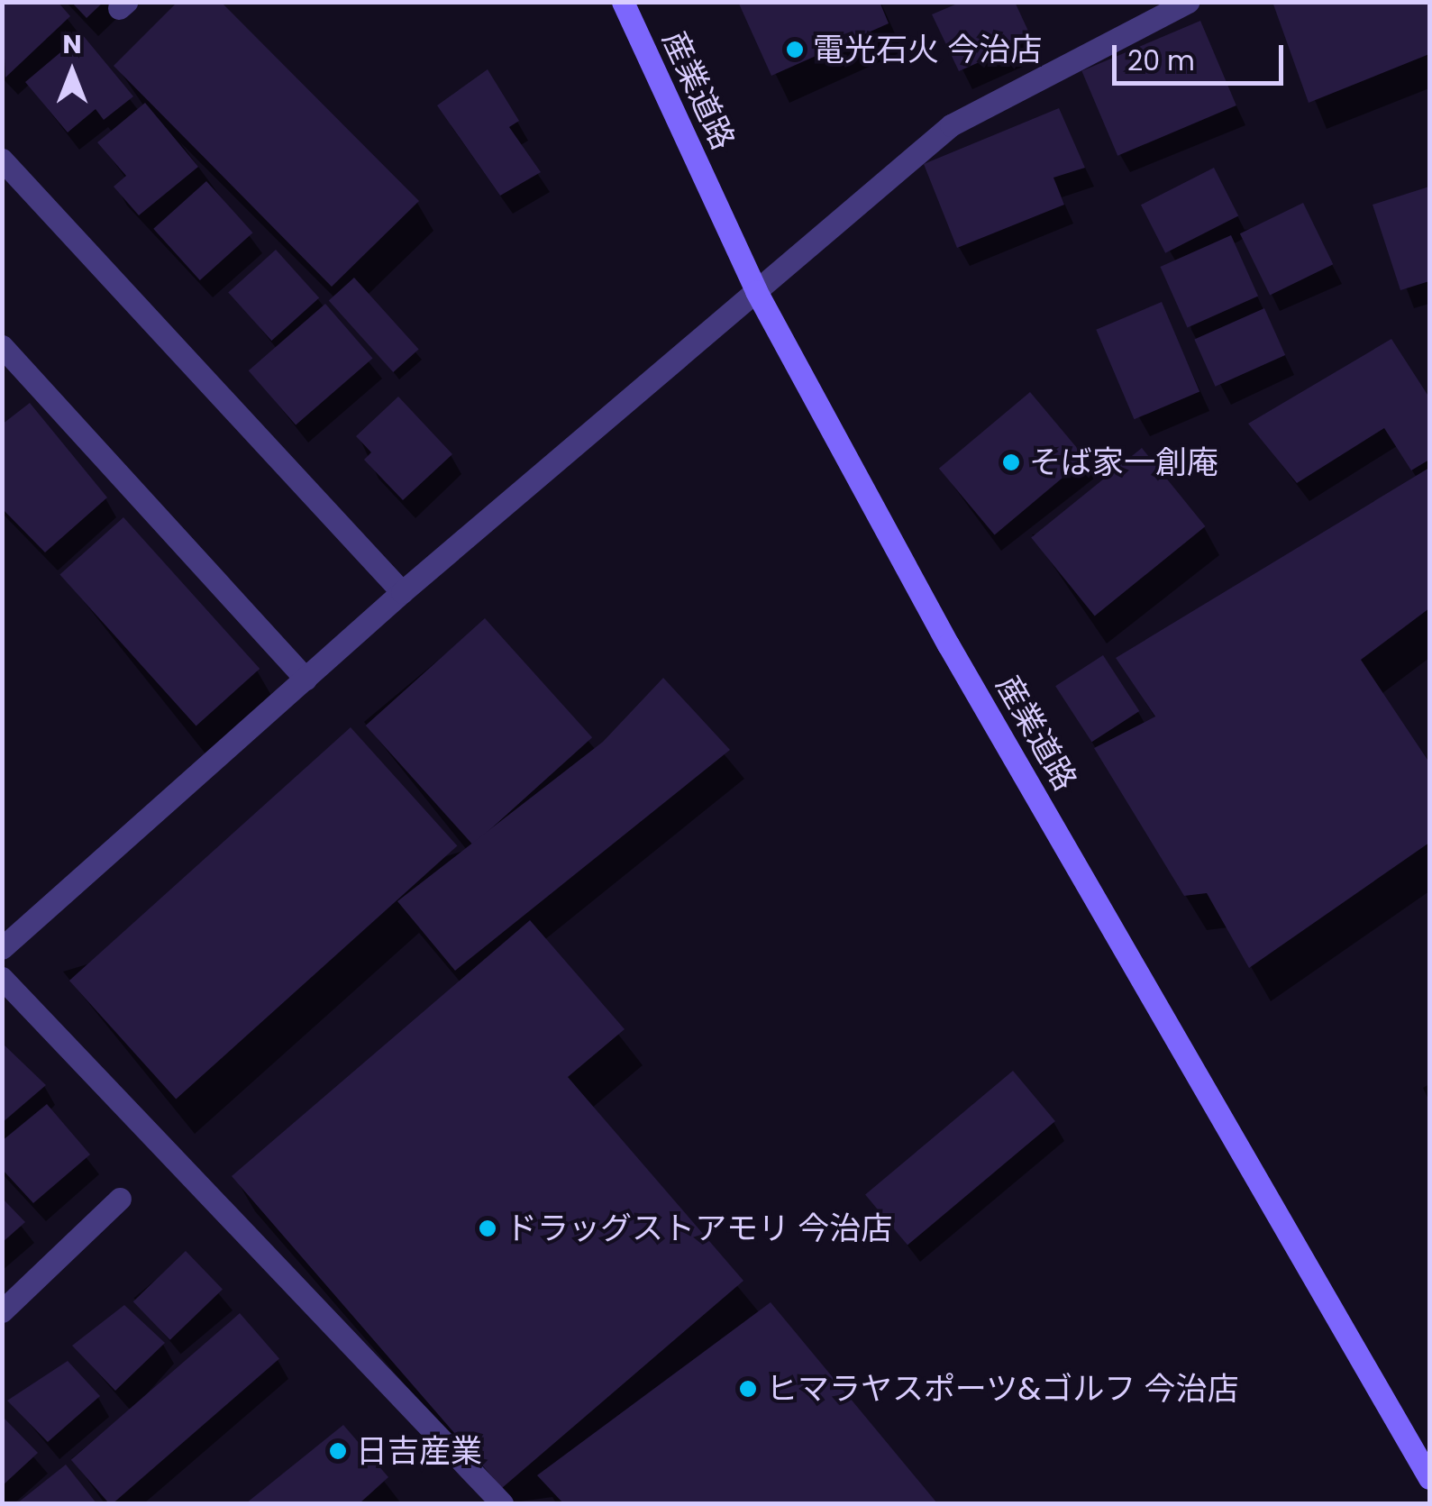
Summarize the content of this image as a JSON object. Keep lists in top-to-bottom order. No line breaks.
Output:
{"streets":{"street":["産業道路"]},"places":["電光石火 今治店","そば家一創庵","ドラッグストアモリ 今治店","ヒマラヤスポーツ&ゴルフ 今治店","日吉産業"],"scale_bar":"20 m","north":"top"}
